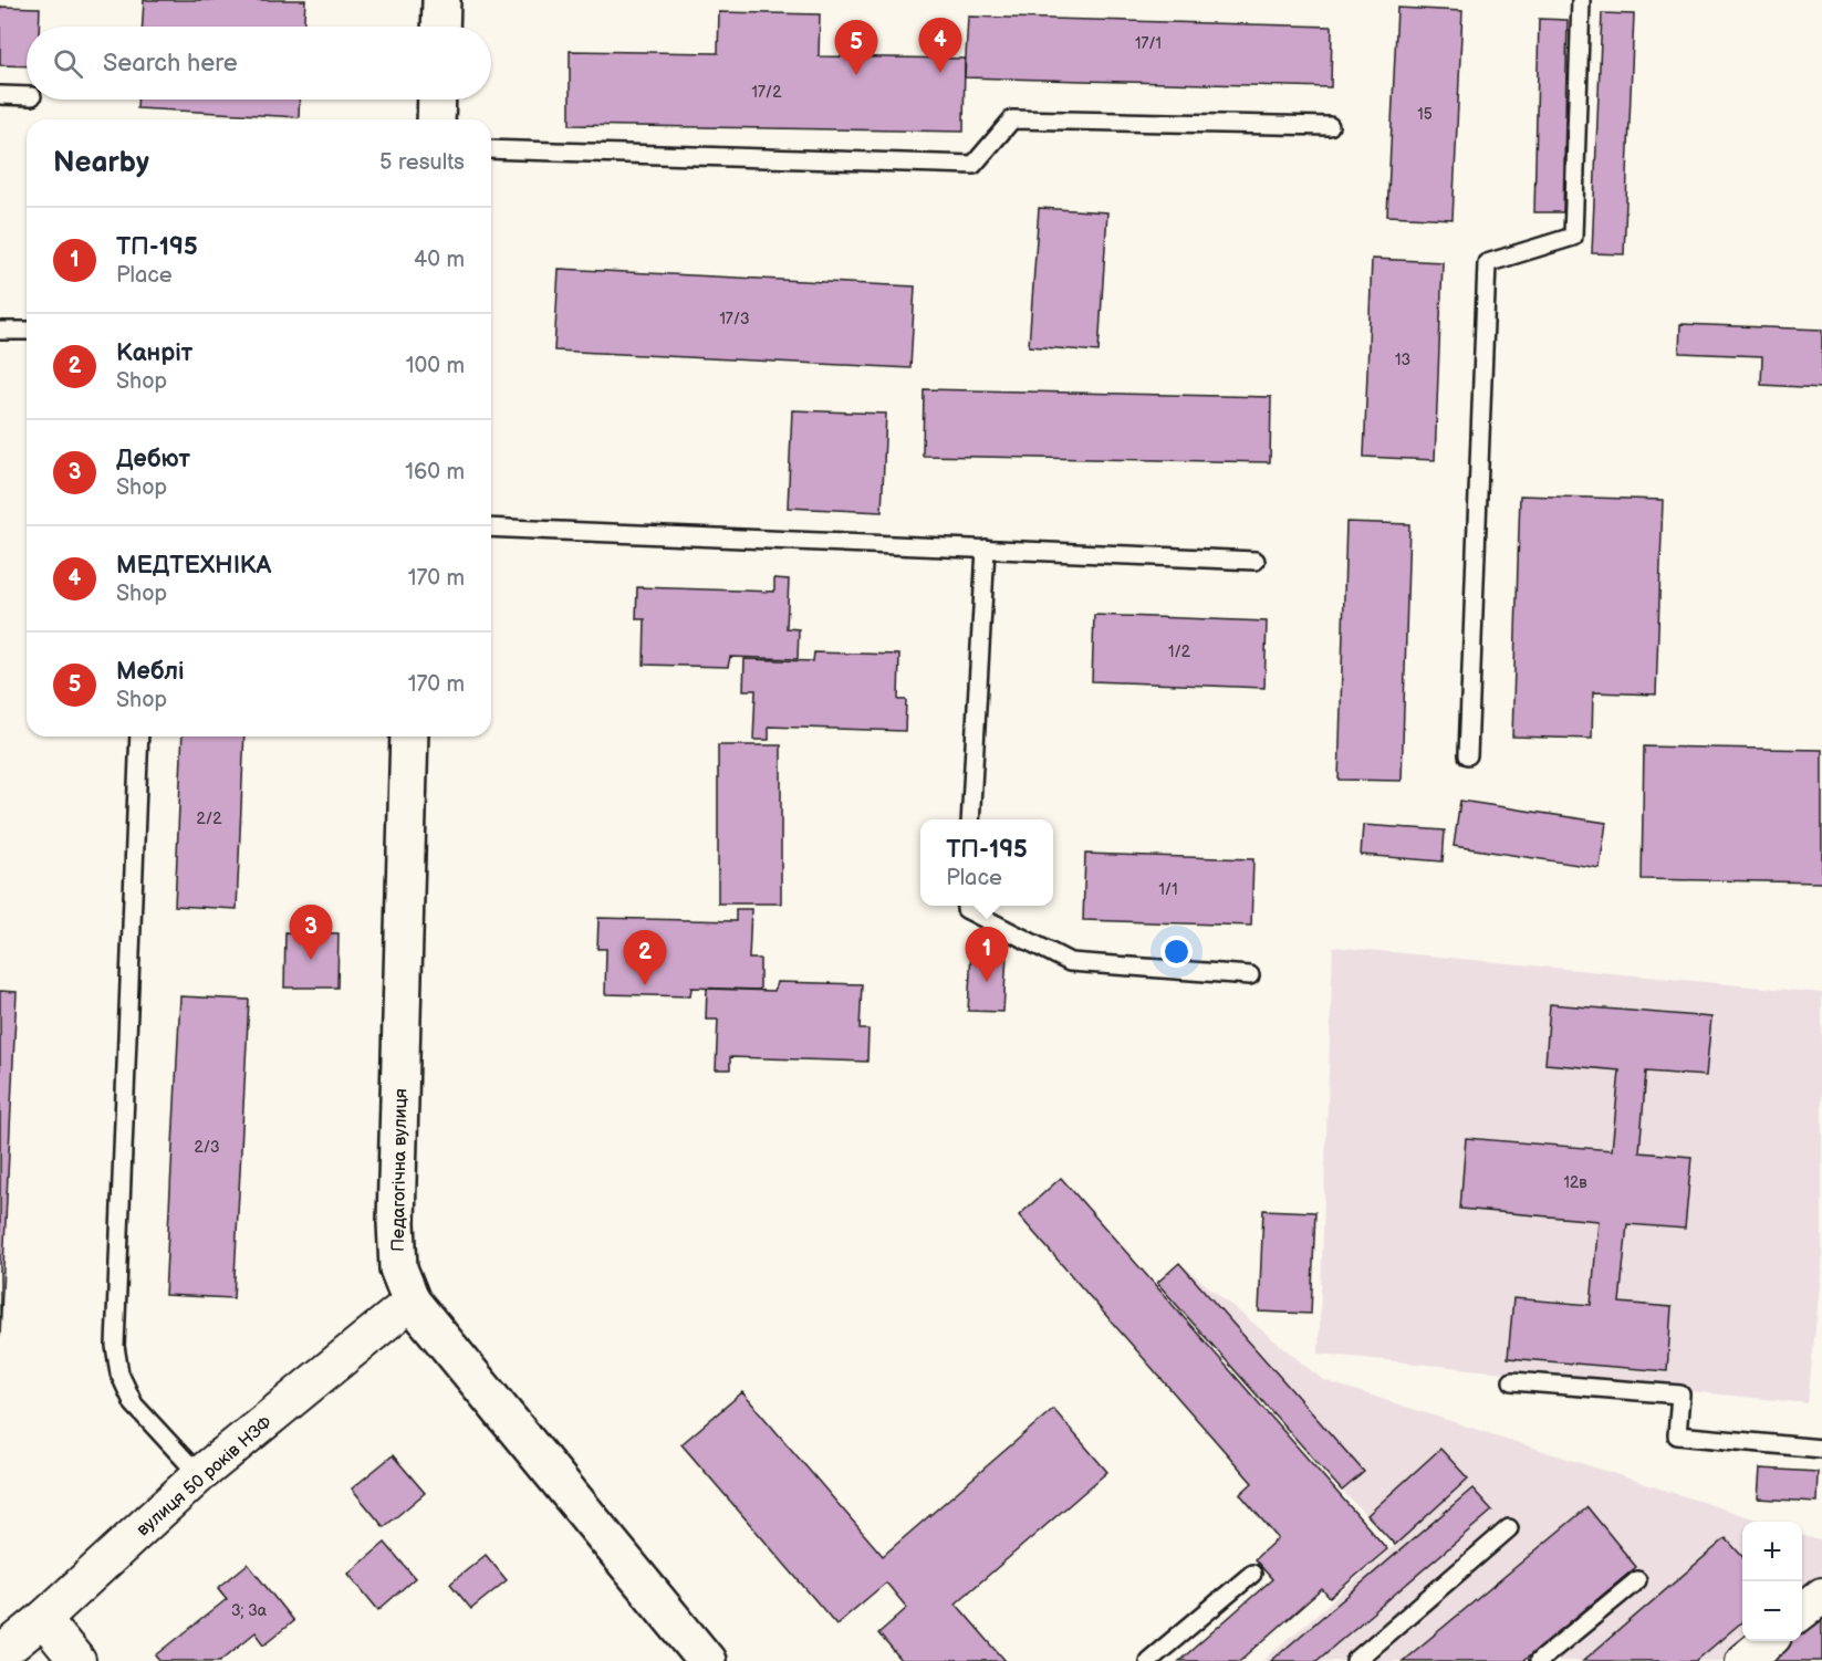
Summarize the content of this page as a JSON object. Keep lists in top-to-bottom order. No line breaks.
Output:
{"streets":{"main road":["Педагогічна вулиця"],"street":["вулиця 50 років НЗФ"]},"crossings":[["Педагогічна вулиця","вулиця 50 років НЗФ"]],"house_numbers":["17/1","17/2","15","17/3","13","1/2","2/2","1/1","2/3","12в","3; 3а"],"page":{"pins":["4","5","3","1","2"],"search":"Search here","heading":["Nearby","5 results"],"list":[{"mark":"1","name":"ТП-195","note":"Place","value":"40 m"},{"mark":"2","name":"Канріт","note":"Shop","value":"100 m"},{"mark":"3","name":"Дебют","note":"Shop","value":"160 m"},{"mark":"4","name":"МЕДТЕХНІКА","note":"Shop","value":"170 m"},{"mark":"5","name":"Меблі","note":"Shop","value":"170 m"}],"popup":["ТП-195","Place"],"map_buttons":["+","−"]}}
